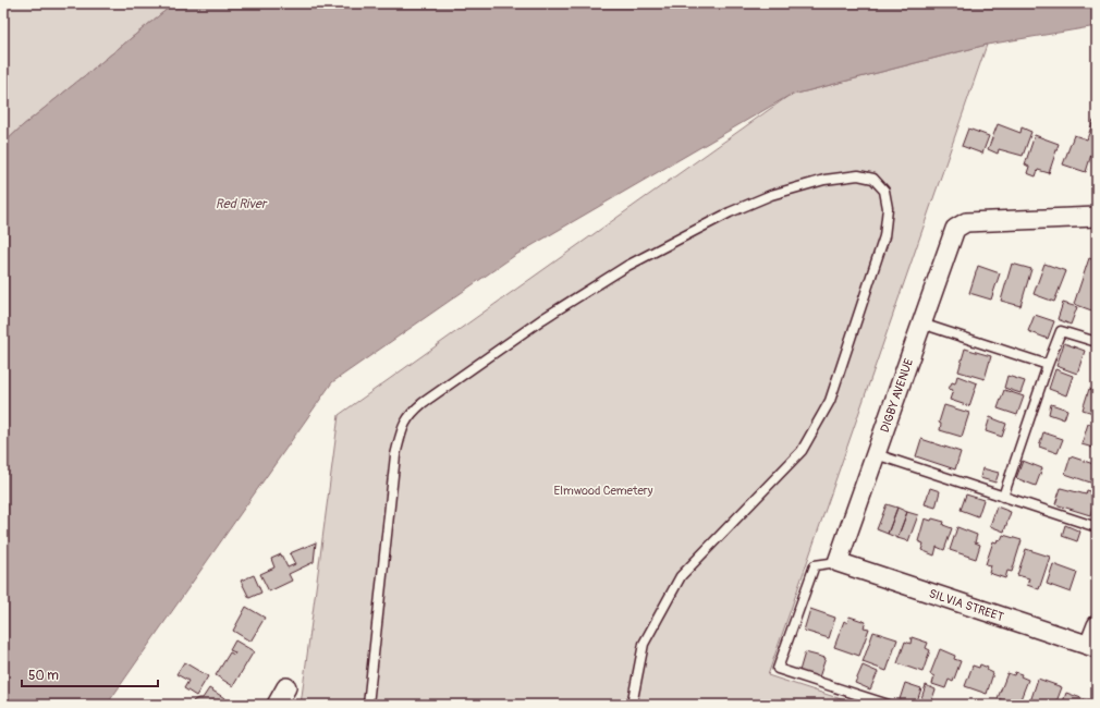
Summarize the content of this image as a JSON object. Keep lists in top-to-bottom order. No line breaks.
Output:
{"streets":{"street":["DIGBY AVENUE","SILVIA STREET"]},"crossings":[["DIGBY AVENUE","SILVIA STREET"]],"water":["Red River"],"parks":["Elmwood Cemetery"],"scale_bar":"50 m"}
